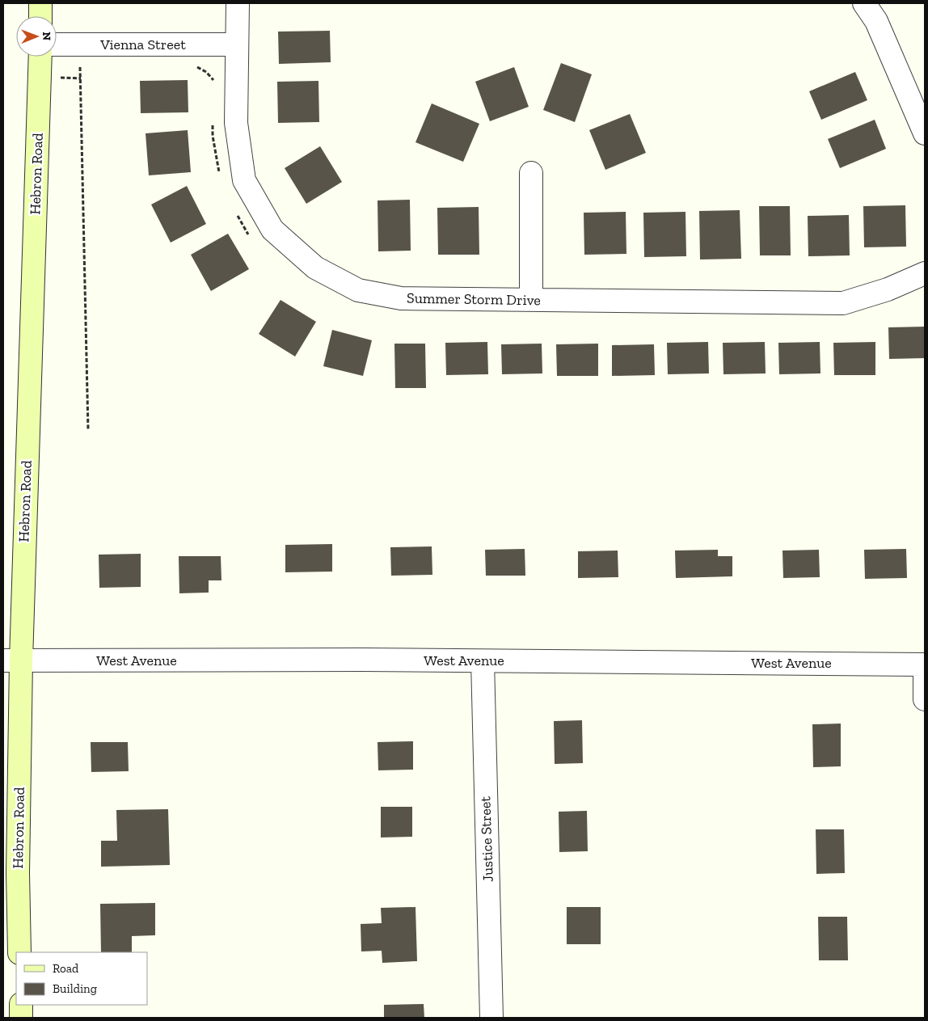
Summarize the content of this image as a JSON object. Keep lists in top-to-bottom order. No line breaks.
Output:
{"streets":{"street":["Vienna Street","Hebron Road","Summer Storm Drive","West Avenue","Justice Street"]},"crossings":[["Vienna Street","Summer Storm Drive"],["Hebron Road","West Avenue"],["West Avenue","Justice Street"]],"legend":["Road","Building"],"north":"right"}
